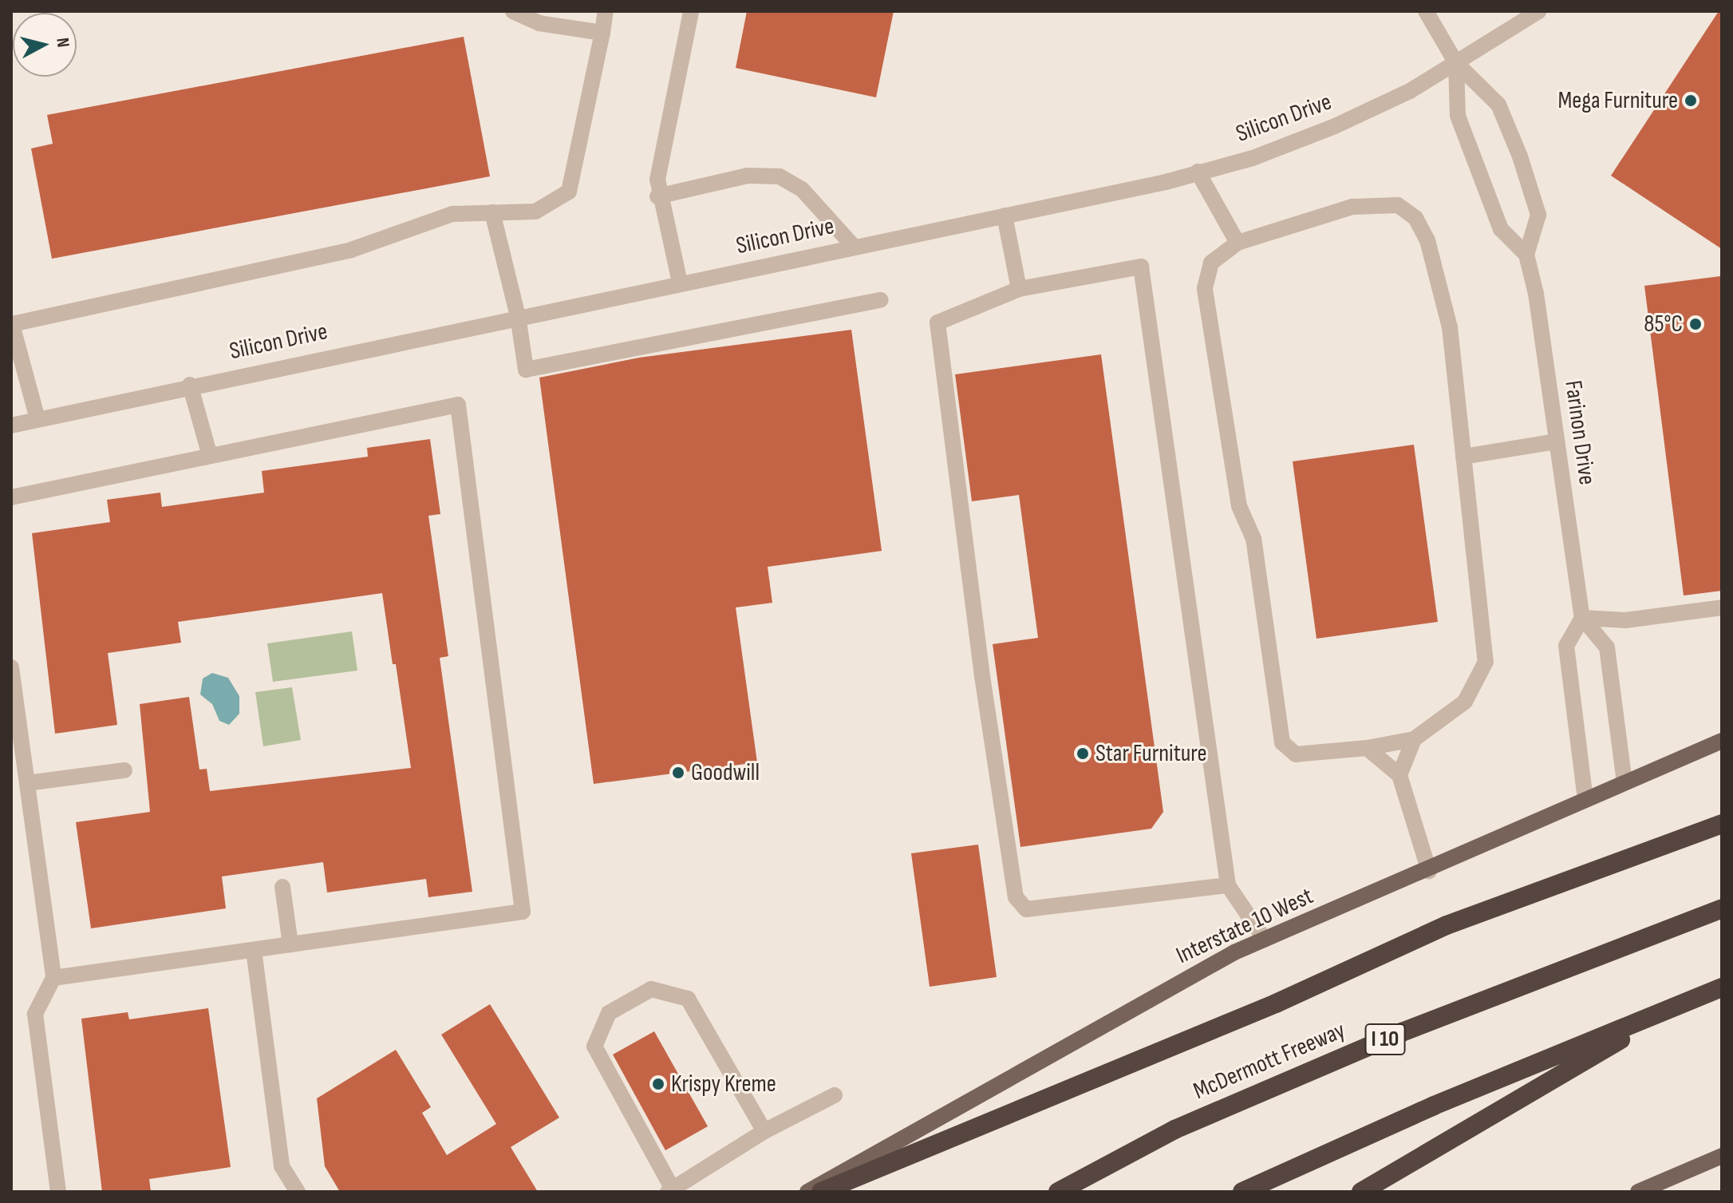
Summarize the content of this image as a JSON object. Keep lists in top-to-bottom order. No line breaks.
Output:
{"streets":{"highway":["I 10","McDermott Freeway"],"main road":["Interstate 10 West"],"street":["Silicon Drive","Farinon Drive"]},"places":["Mega Furniture","85°C","Star Furniture","Goodwill","Krispy Kreme"],"north":"right"}
